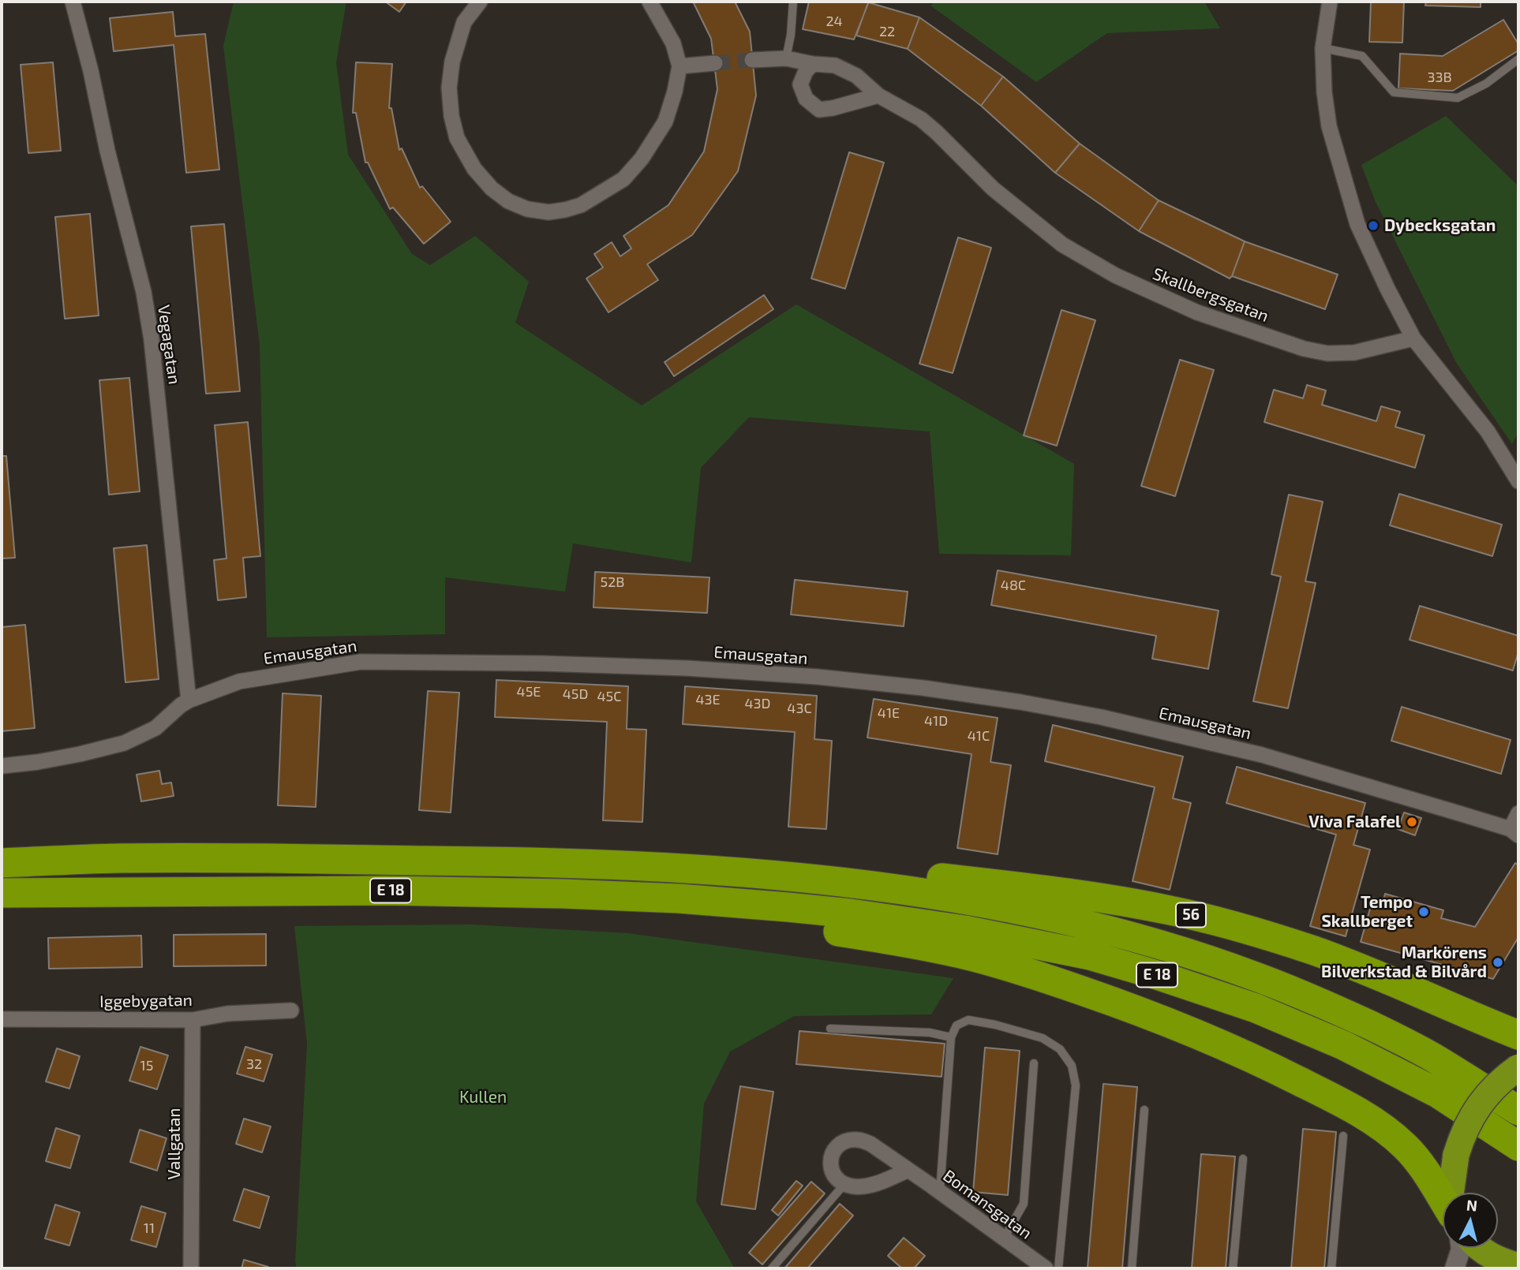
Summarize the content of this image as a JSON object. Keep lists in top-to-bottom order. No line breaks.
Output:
{"streets":{"highway":["E 18","56"],"street":["Skallbergsgatan","Vegagatan","Emausgatan","Iggebygatan","Vallgatan","Bomansgatan"]},"crossings":[["Vegagatan","Emausgatan"],["E 18","56"],["Iggebygatan","Vallgatan"]],"parks":["Kullen"],"places":["Dybecksgatan","Viva Falafel","Tempo Skallberget","Markörens Bilverkstad & Bilvård"],"house_numbers":["24","22","33B","52B","48C","45E","45D","45C","43E","43D","43C","41E","41D","41C","32","15","11"],"north":"top"}
